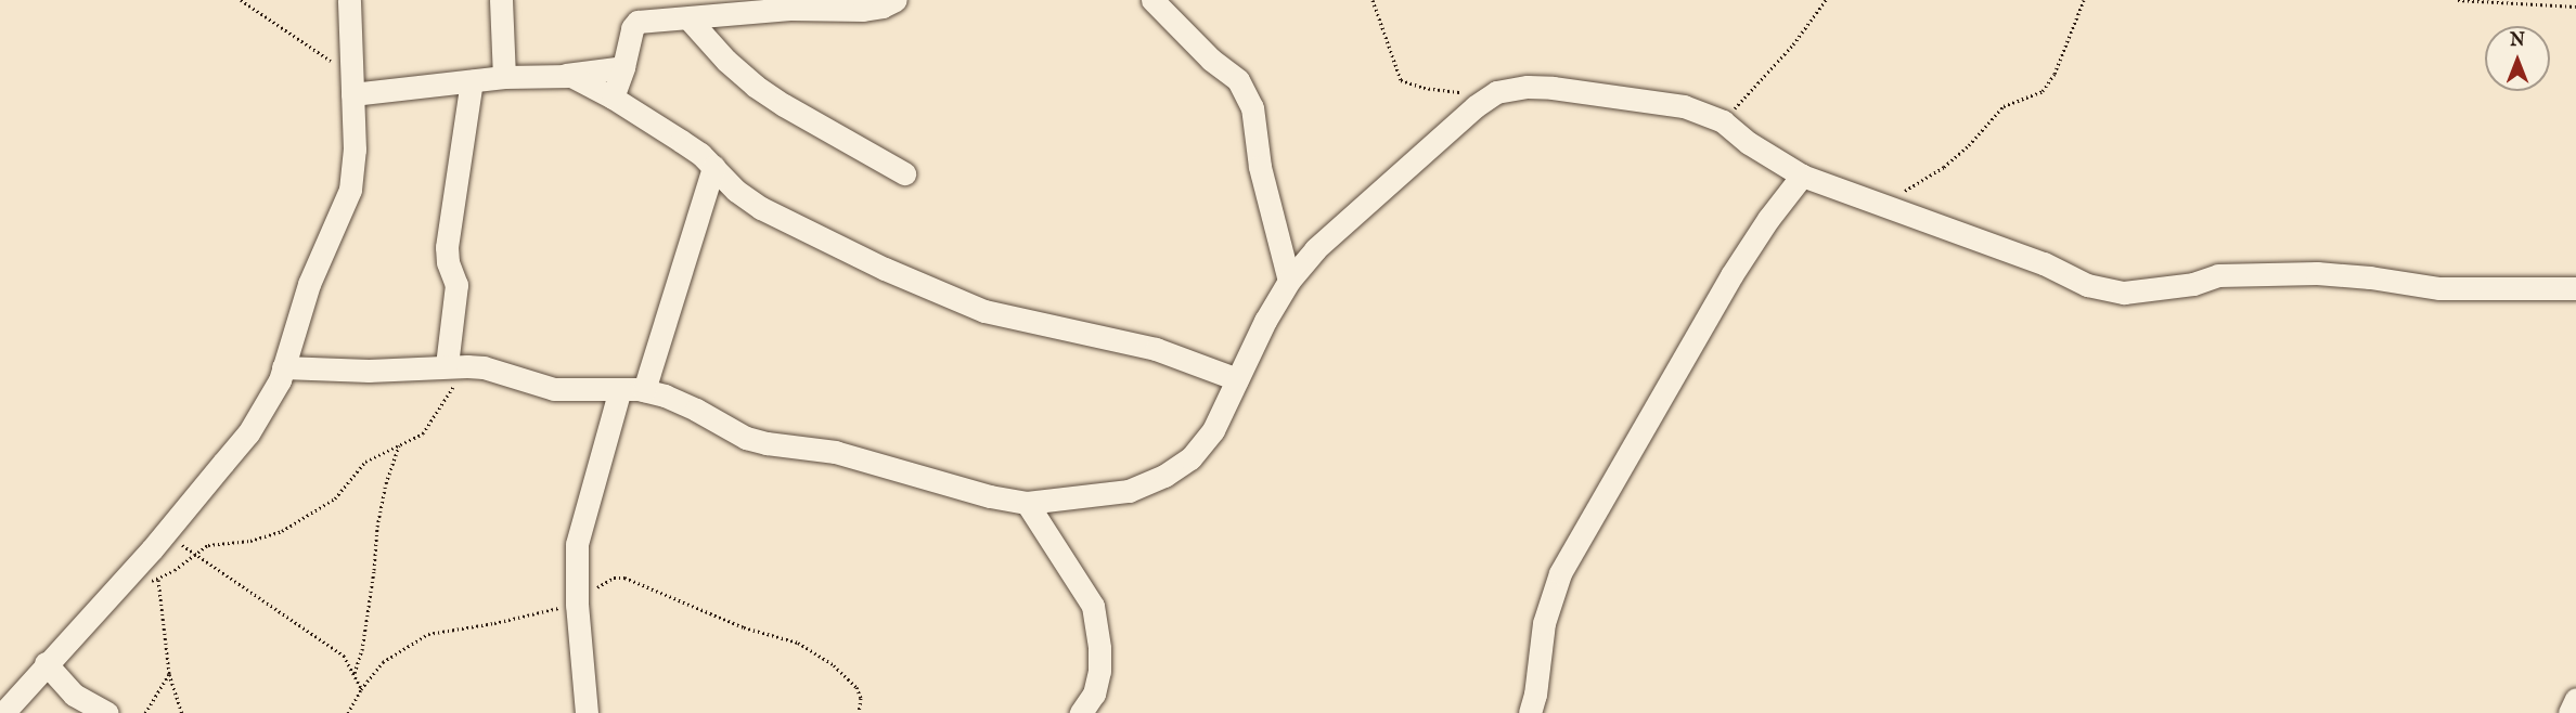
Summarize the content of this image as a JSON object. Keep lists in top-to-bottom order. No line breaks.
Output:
{"north":"top"}
